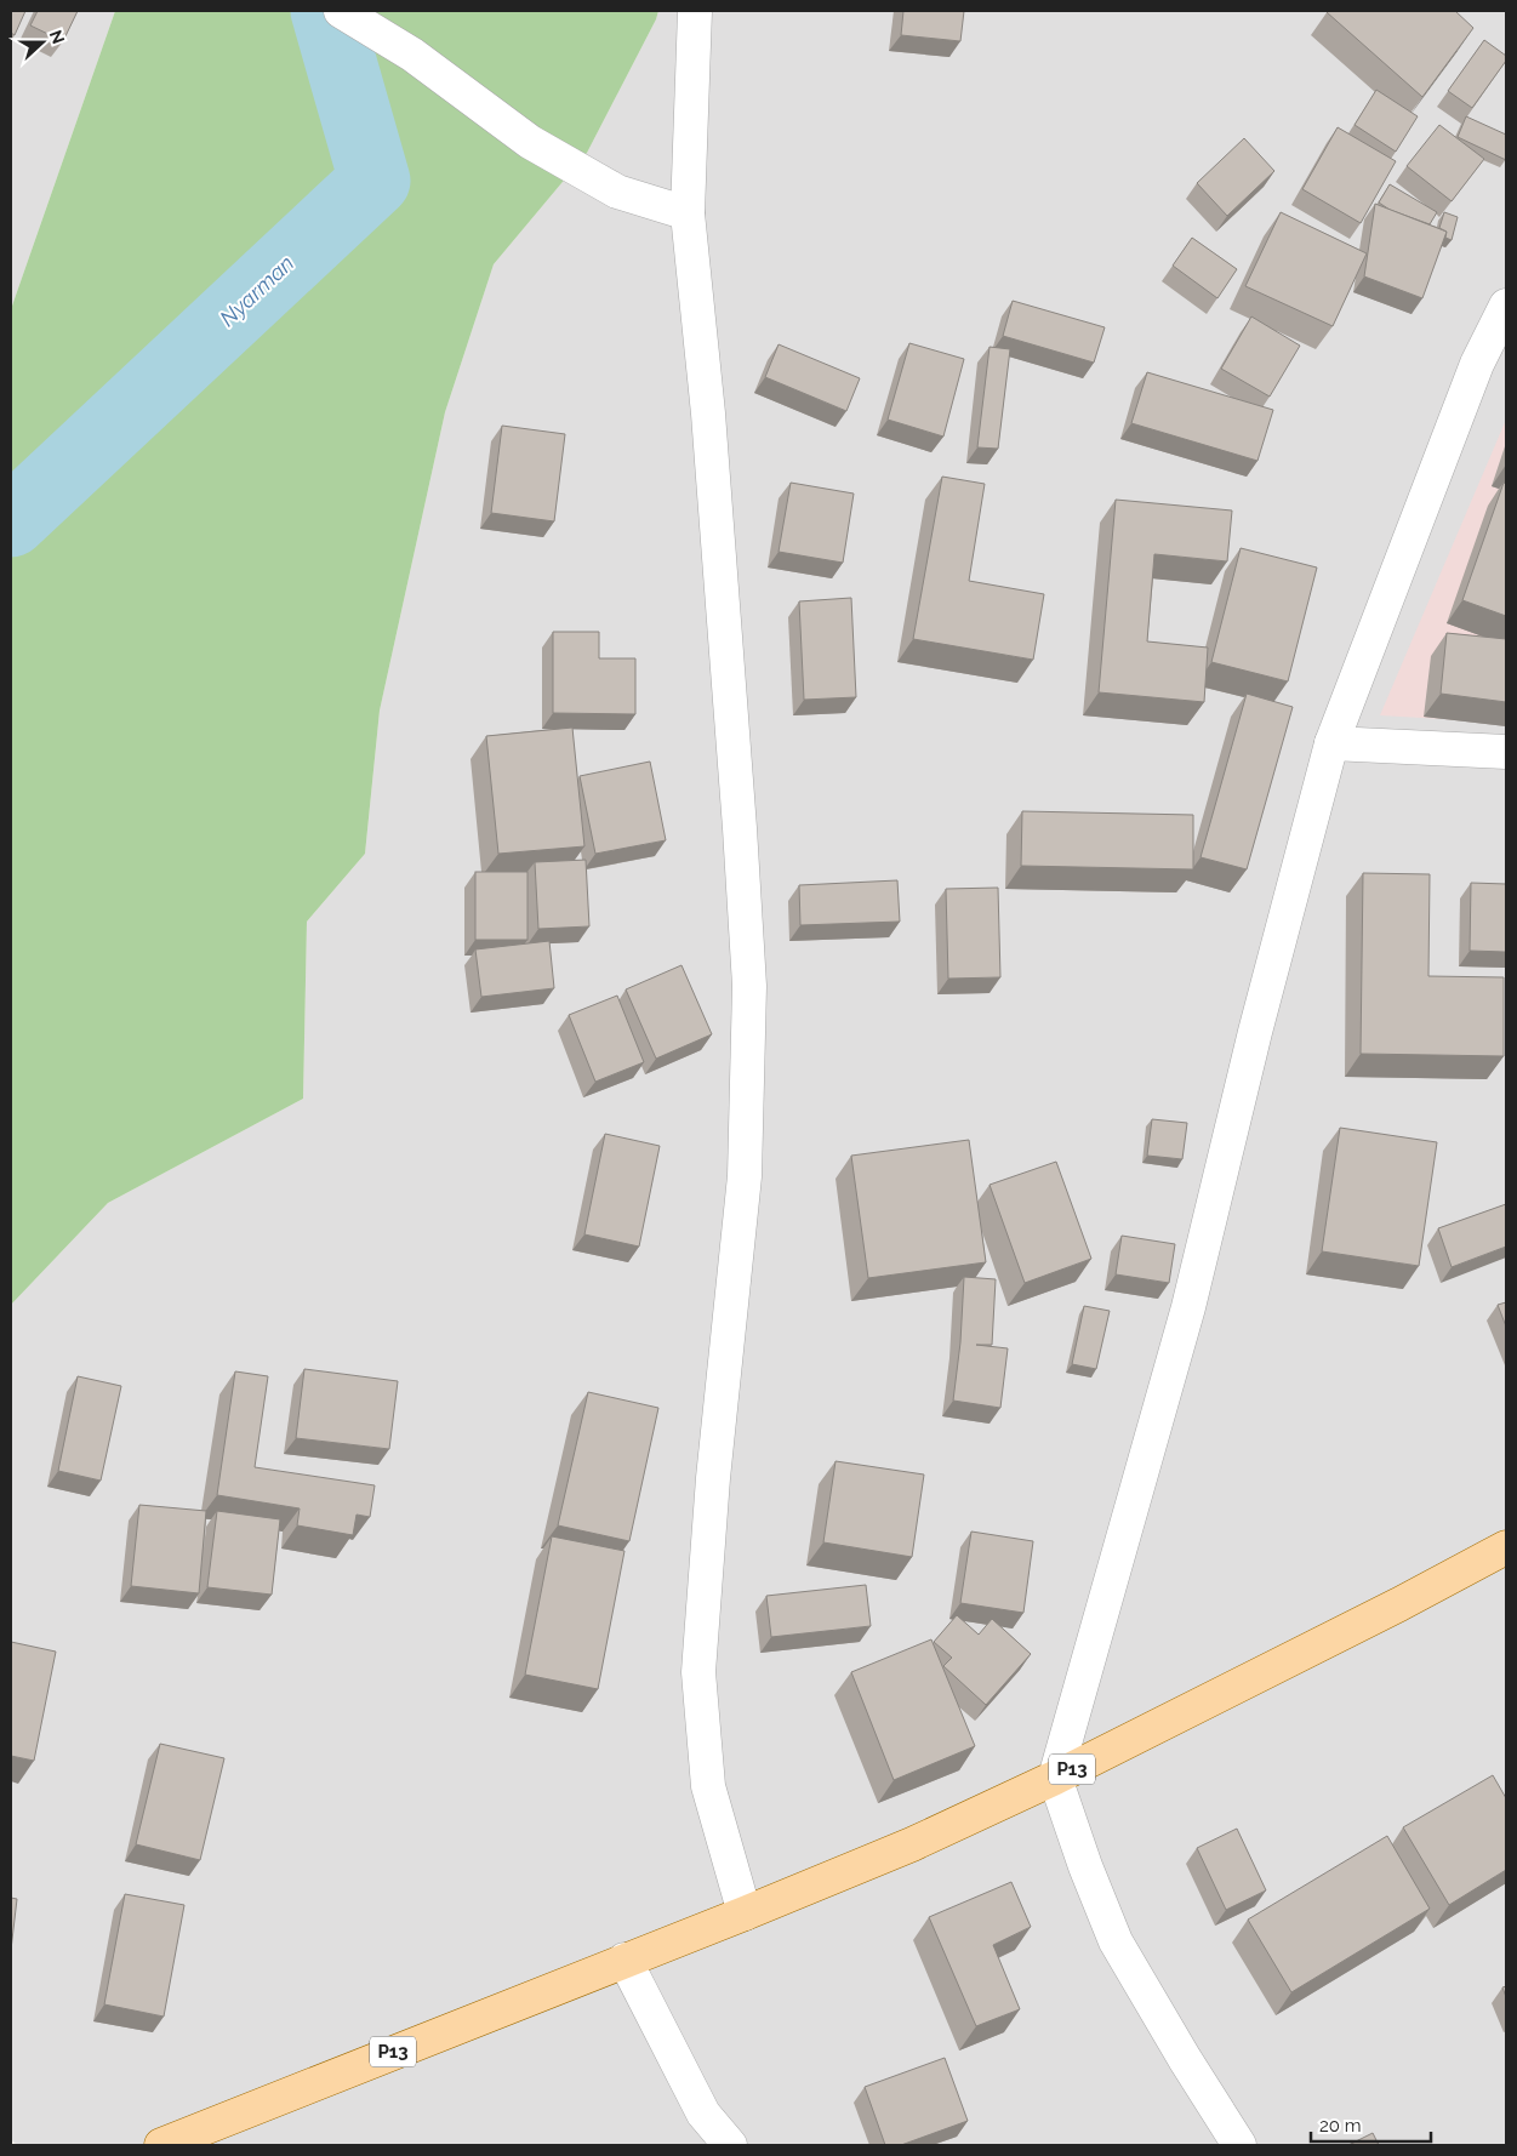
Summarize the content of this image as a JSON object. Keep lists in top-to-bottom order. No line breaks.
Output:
{"streets":{"main road":["P13"]},"water":["Nyarman"],"scale_bar":"20 m","north":"right"}
